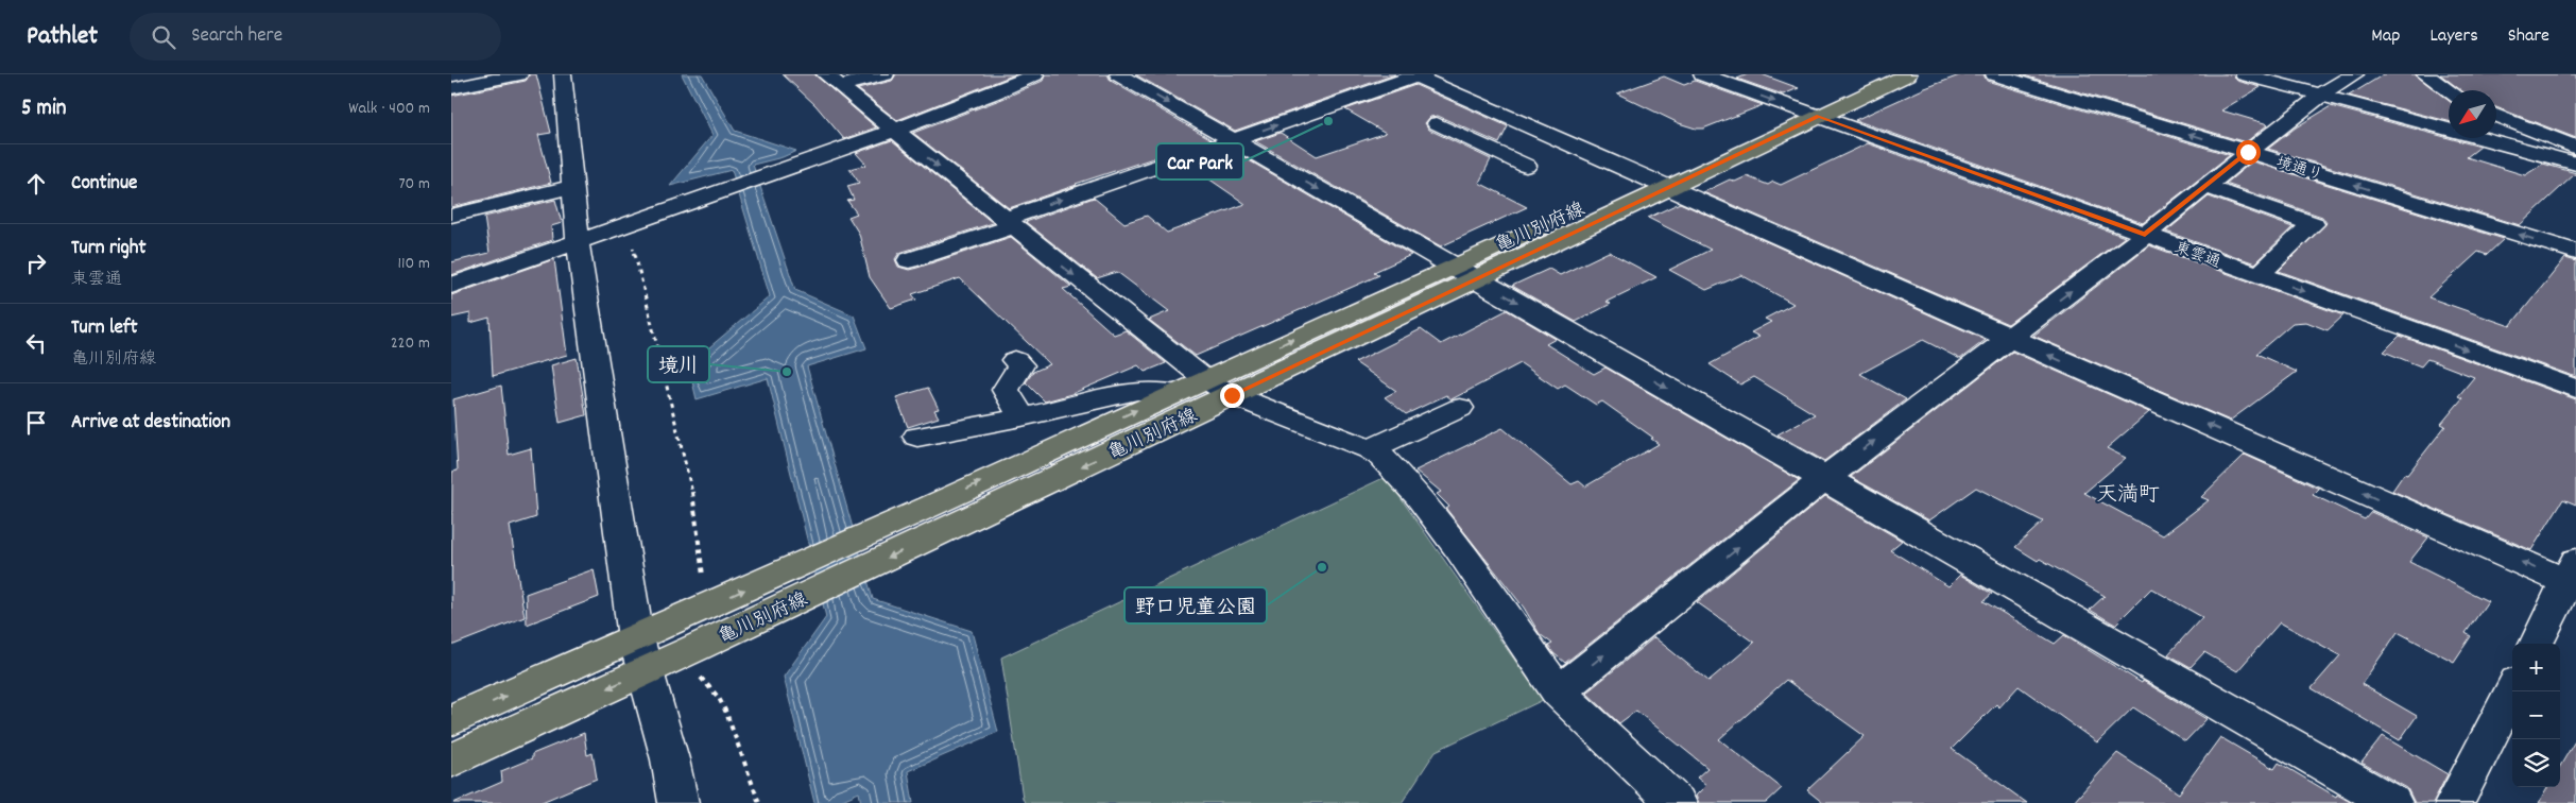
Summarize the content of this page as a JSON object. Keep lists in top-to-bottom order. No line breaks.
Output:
{"streets":{"main road":["亀川別府線"],"street":["境通り","東雲通"]},"crossings":[["亀川別府線","東雲通"]],"districts":["天満町"],"places":["Car Park","境川","野口児童公園"],"north":"bottom left","page":{"header":"Pathlet","search":"Search here","nav":["Map","Layers","Share"],"heading":["5 min","Walk · 400 m"],"list":[["Continue","70 m"],["Turn right","東雲通","110 m"],["Turn left","亀川別府線","220 m"],"Arrive at destination"],"map_buttons":["+","−"]}}
